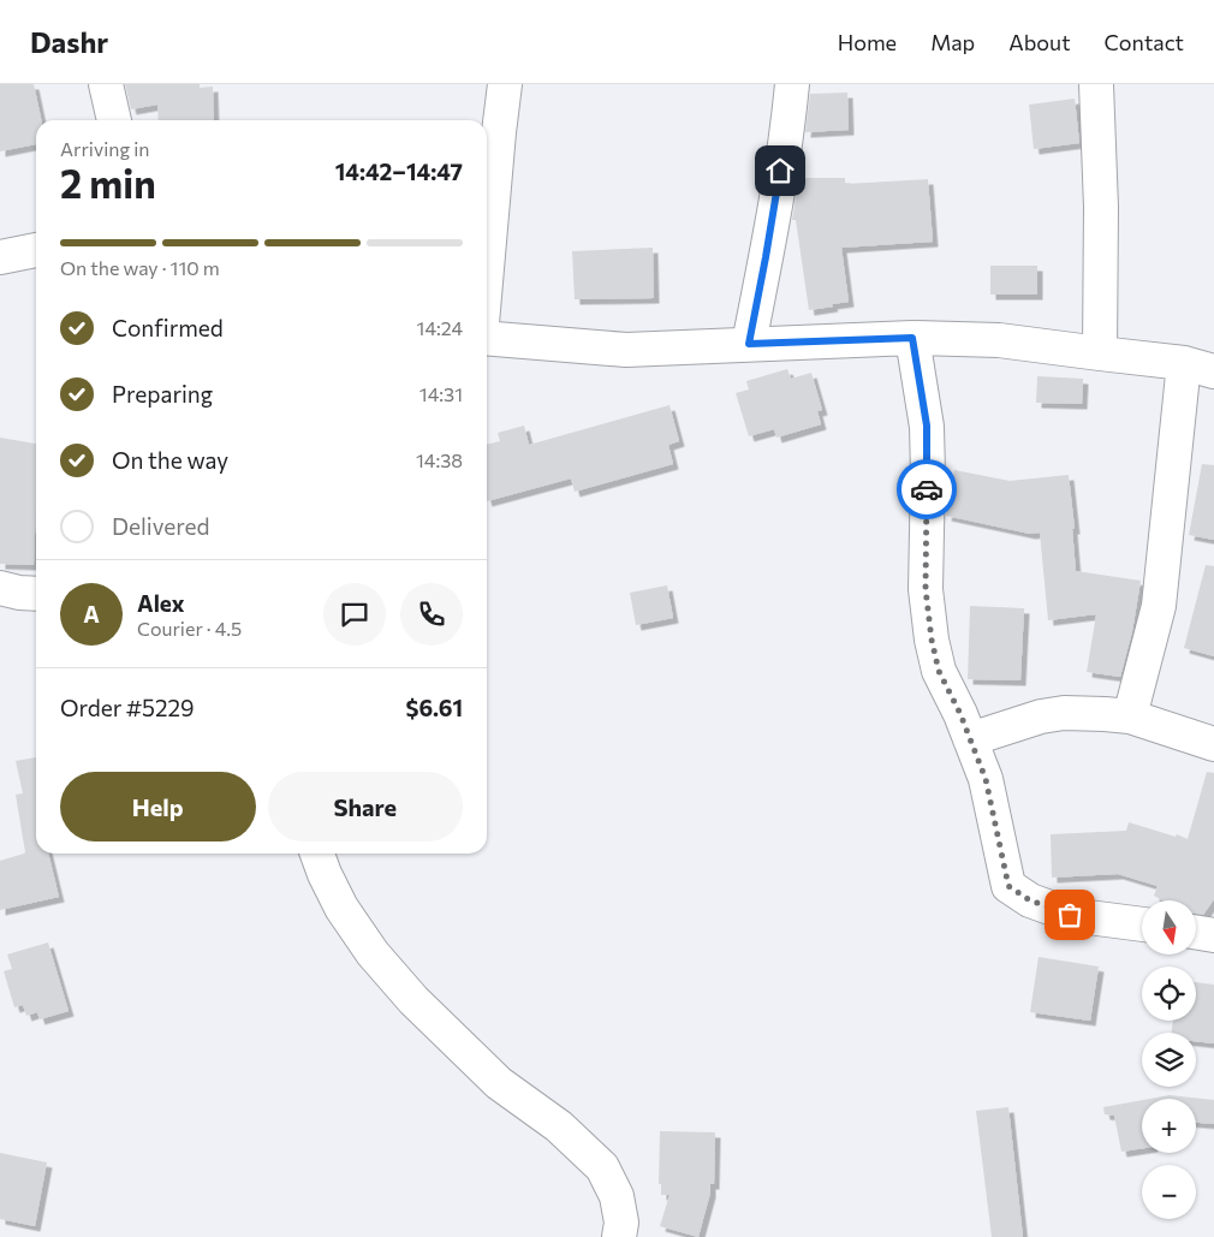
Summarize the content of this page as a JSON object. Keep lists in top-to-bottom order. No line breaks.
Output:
{"north":"bottom","page":{"header":"Dashr","nav":["Home","Map","About","Contact"],"heading":["2 min","Arriving in","14:42–14:47"],"panel":["Alex","Courier · 4.5","Order #5229","$6.61"],"bar":"On the way · 110 m","list":[["Confirmed","14:24"],["Preparing","14:31"],["On the way","14:38"],"Delivered"],"round":"A","buttons":["Help","Share"],"map_buttons":["+","−"]}}
